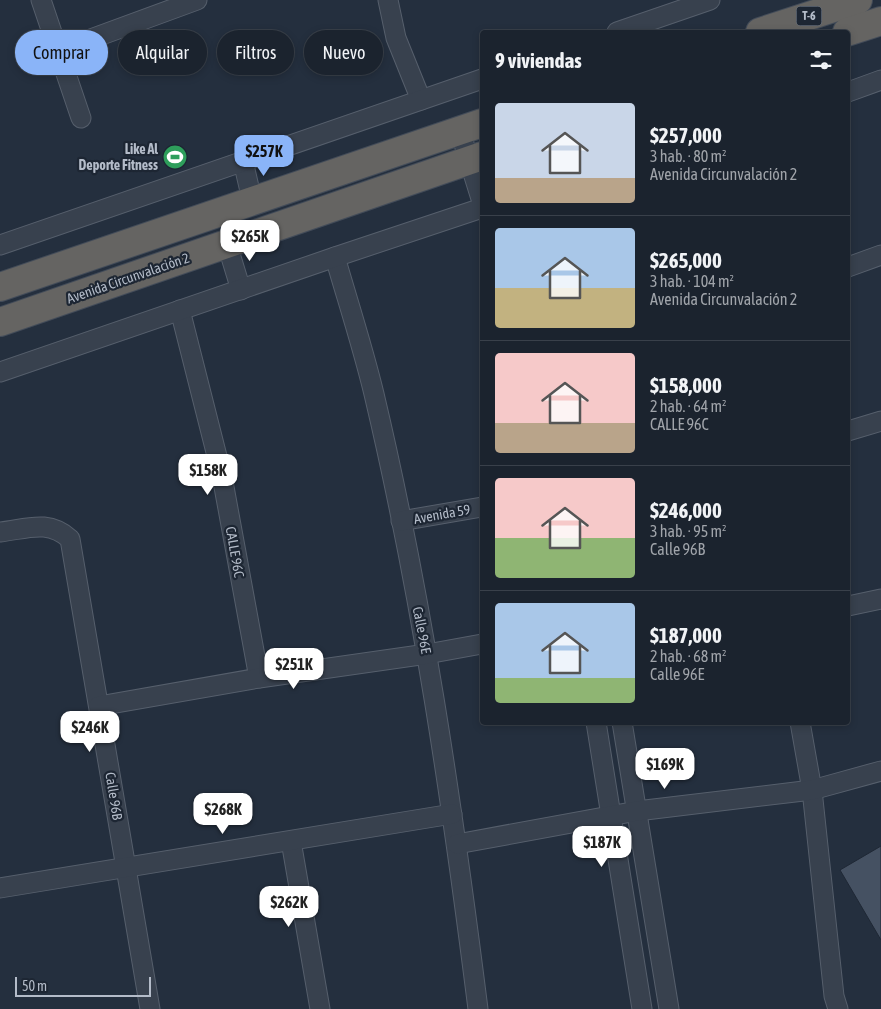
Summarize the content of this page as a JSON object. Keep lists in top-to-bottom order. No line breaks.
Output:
{"streets":{"highway":["T-6","Avenida Circunvalación 2"],"street":["Avenida 59","CALLE 96C","Calle 96E","Calle 96B"]},"crossings":[["Avenida 59","Calle 96E"]],"places":{"sports":["Like Al Deporte Fitness"]},"scale_bar":"50 m","page":{"chip":["Comprar","Alquilar","Filtros","Nuevo"],"heading":"9 viviendas","list":[{"name":"$257,000","note":"3 hab. · 80 m² · Avenida Circunvalación 2"},{"name":"$265,000","note":"3 hab. · 104 m² · Avenida Circunvalación 2"},{"name":"$158,000","note":"2 hab. · 64 m² · CALLE 96C"},{"name":"$246,000","note":"3 hab. · 95 m² · Calle 96B"},{"name":"$187,000","note":"2 hab. · 68 m² · Calle 96E"}],"price":["$257K","$265K","$158K","$251K","$246K","$169K","$268K","$187K","$262K"],"scale":"50 m"}}
